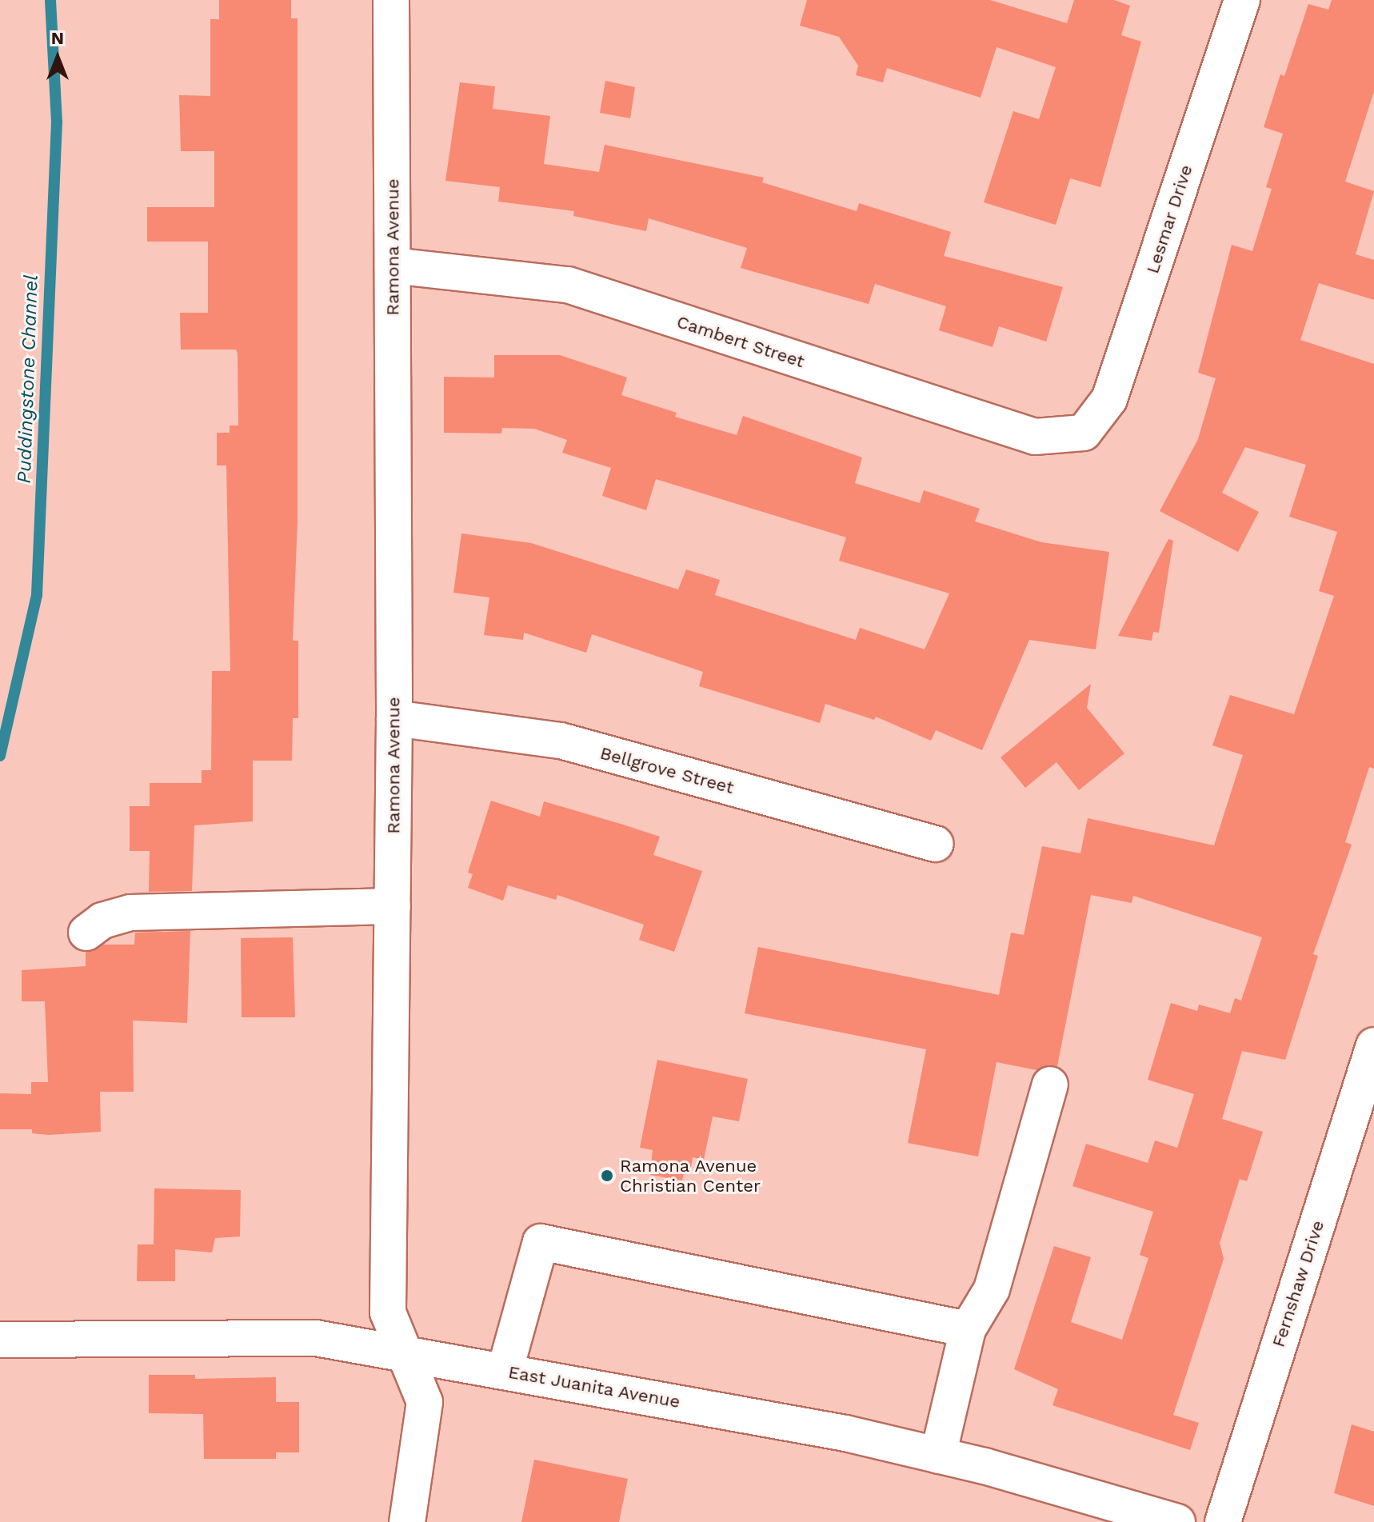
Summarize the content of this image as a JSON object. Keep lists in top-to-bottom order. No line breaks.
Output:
{"streets":{"street":["Lesmar Drive","Ramona Avenue","Cambert Street","Bellgrove Street","Fernshaw Drive","East Juanita Avenue"]},"crossings":[["Lesmar Drive","Cambert Street"],["Ramona Avenue","Cambert Street"],["Ramona Avenue","Bellgrove Street"],["Ramona Avenue","East Juanita Avenue"]],"water":["Puddingstone Channel"],"places":["Ramona Avenue Christian Center"],"north":"top"}
